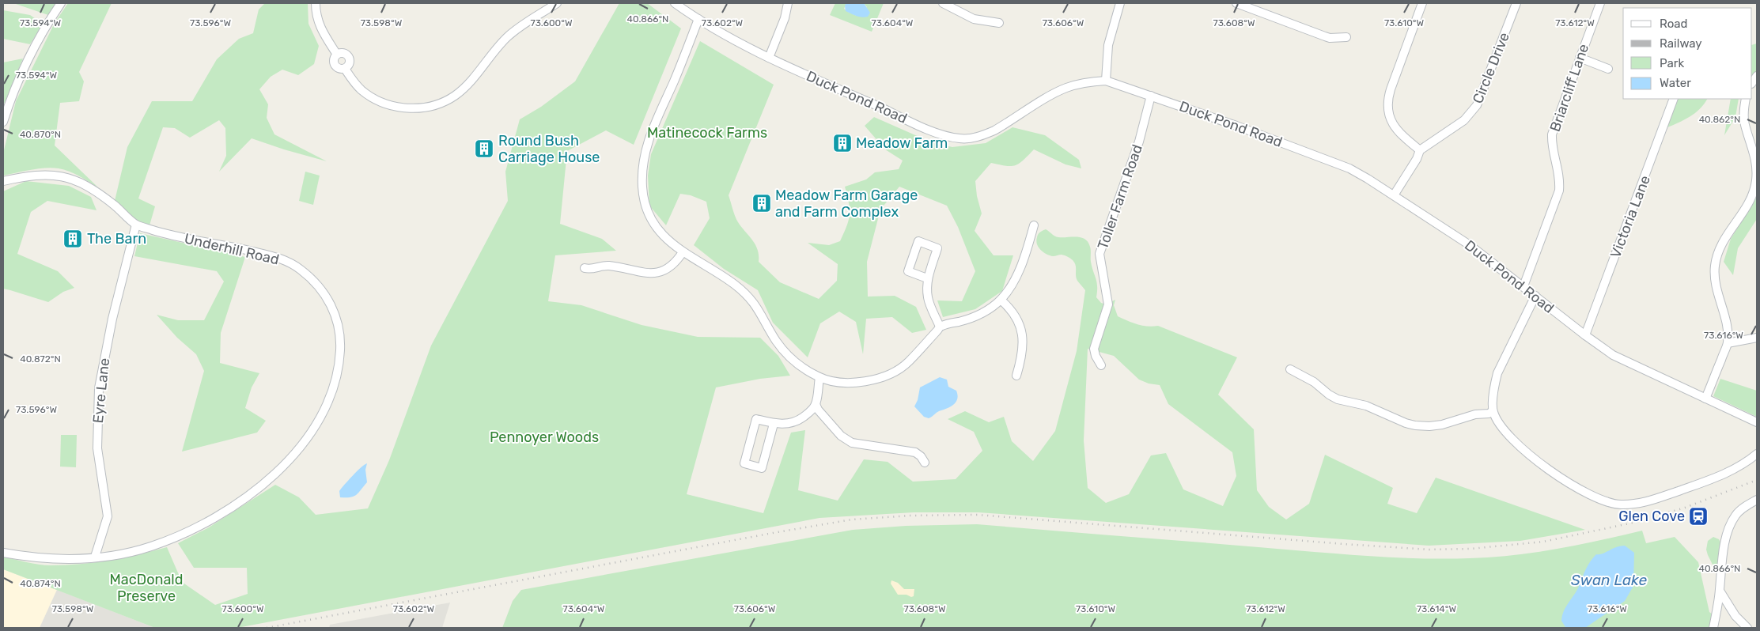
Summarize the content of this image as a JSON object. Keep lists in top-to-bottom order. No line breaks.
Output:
{"streets":{"street":["Circle Drive","Briarcliff Lane","Duck Pond Road","Toller Farm Road","Victoria Lane","Underhill Road","Eyre Lane"]},"crossings":[["Circle Drive","Duck Pond Road"],["Briarcliff Lane","Duck Pond Road"],["Duck Pond Road","Toller Farm Road"],["Duck Pond Road","Victoria Lane"],["Underhill Road","Eyre Lane"]],"water":["Swan Lake"],"parks":["Matinecock Farms","Pennoyer Woods","MacDonald Preserve"],"places":{"building":["Meadow Farm","Round Bush Carriage House","Meadow Farm Garage and Farm Complex","The Barn"],"station":["Glen Cove"]},"legend":["Road","Railway","Park","Water"],"coordinates":["40.866°N","73.594°W","73.596°W","73.598°W","73.600°W","73.602°W","73.604°W","73.606°W","73.608°W","73.610°W","73.612°W","40.862°N","40.870°N","73.616°W","40.872°N","40.874°N","73.614°W"]}
